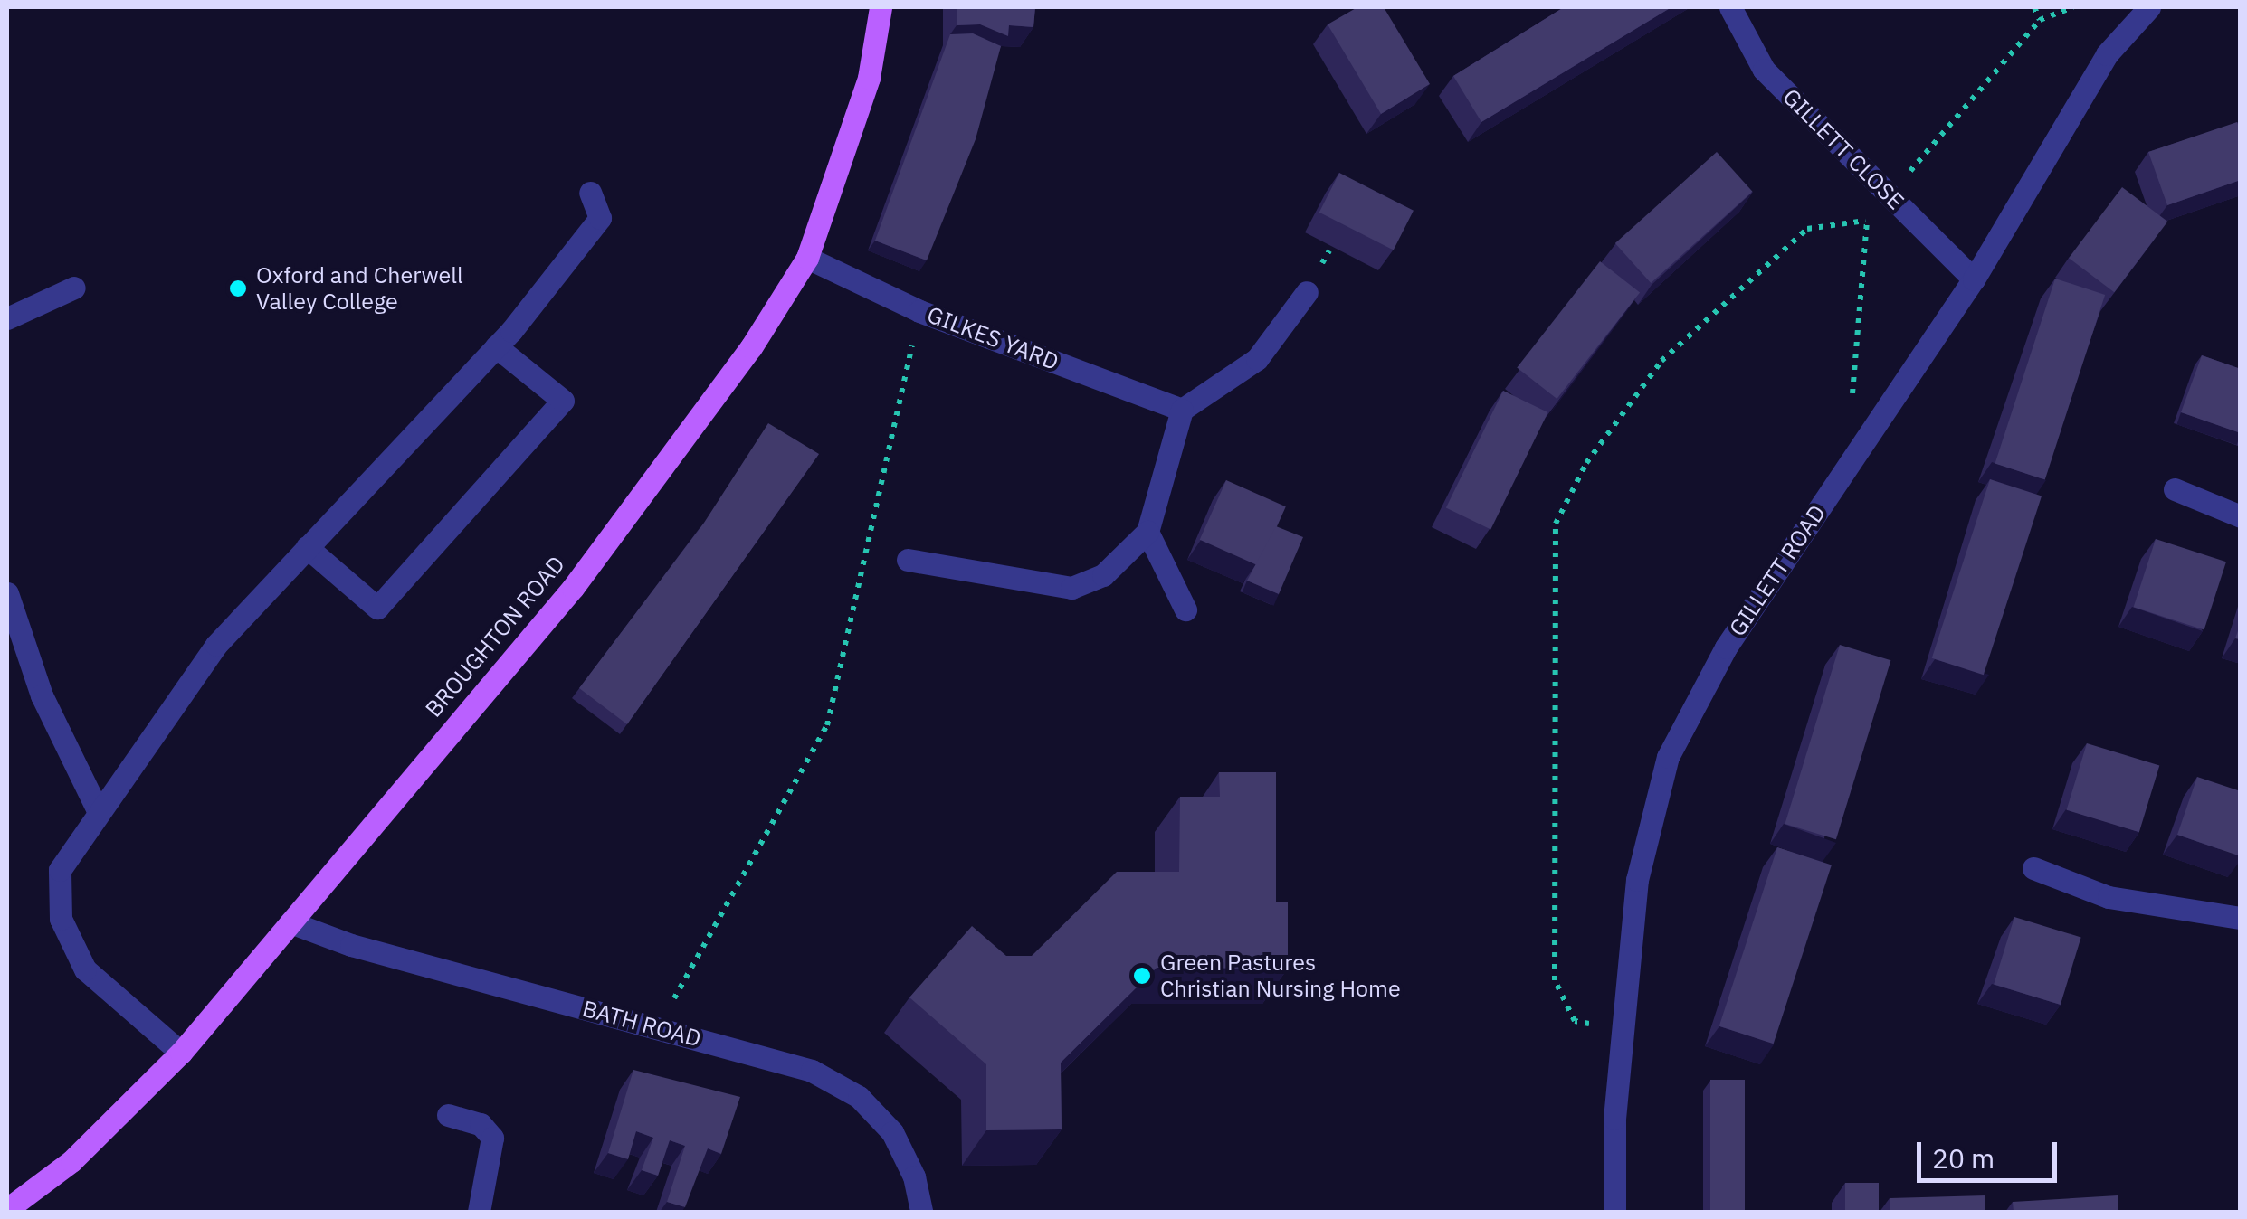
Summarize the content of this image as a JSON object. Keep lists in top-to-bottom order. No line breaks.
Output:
{"streets":{"main road":["BROUGHTON ROAD"],"street":["GILLETT CLOSE","GILKES YARD","GILLETT ROAD","BATH ROAD"]},"crossings":[["GILLETT CLOSE","GILLETT ROAD"],["GILKES YARD","BROUGHTON ROAD"],["BROUGHTON ROAD","BATH ROAD"]],"places":["Oxford and Cherwell Valley College","Green Pastures Christian Nursing Home"],"scale_bar":"20 m"}
